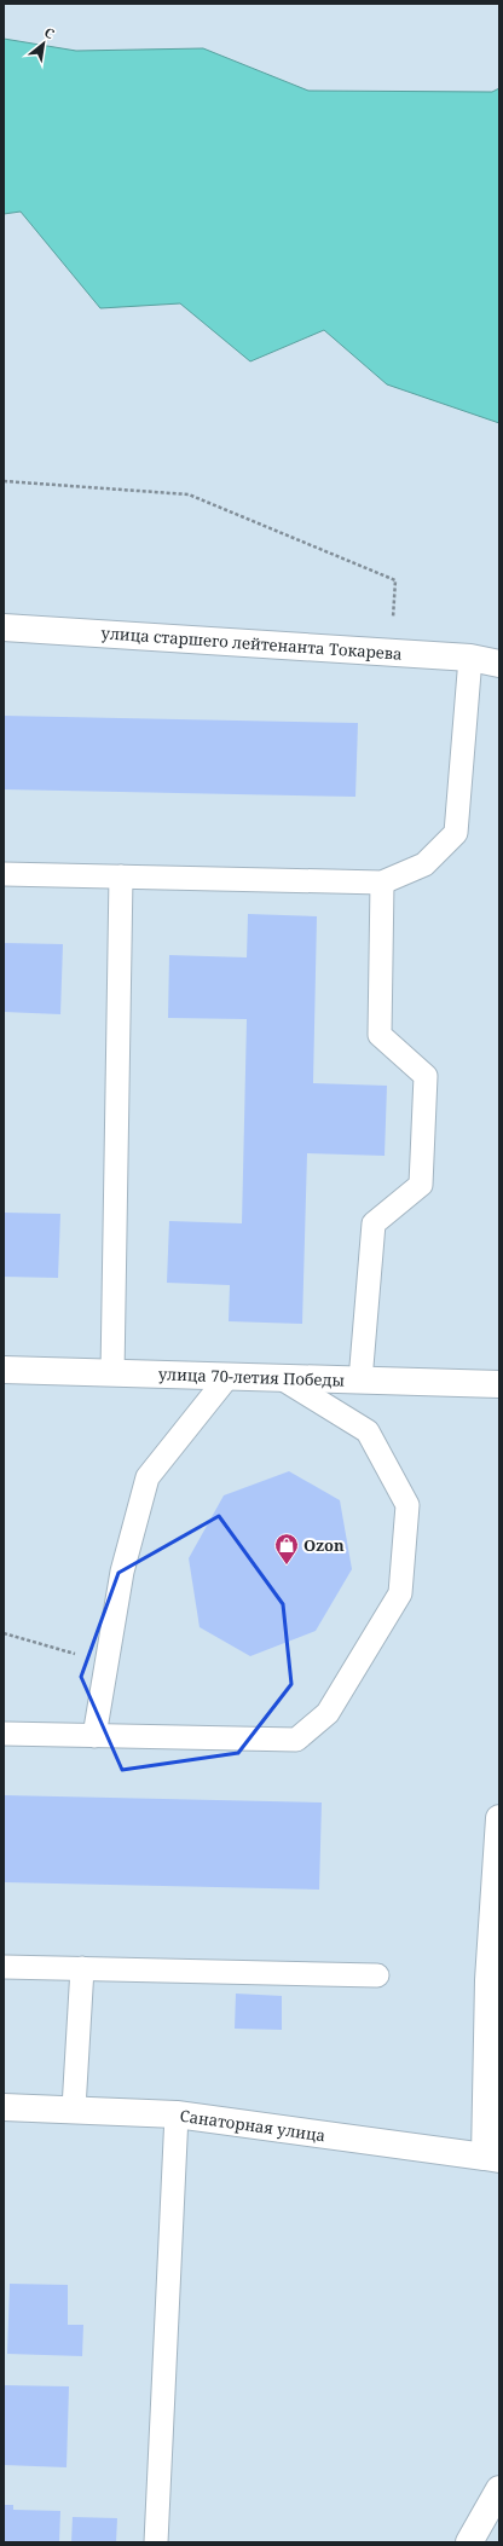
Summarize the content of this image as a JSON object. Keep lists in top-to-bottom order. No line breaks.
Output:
{"streets":{"street":["улица старшего лейтенанта Токарева","улица 70-летия Победы","Санаторная улица"]},"places":{"shop":["Ozon"]},"north":"top right"}
